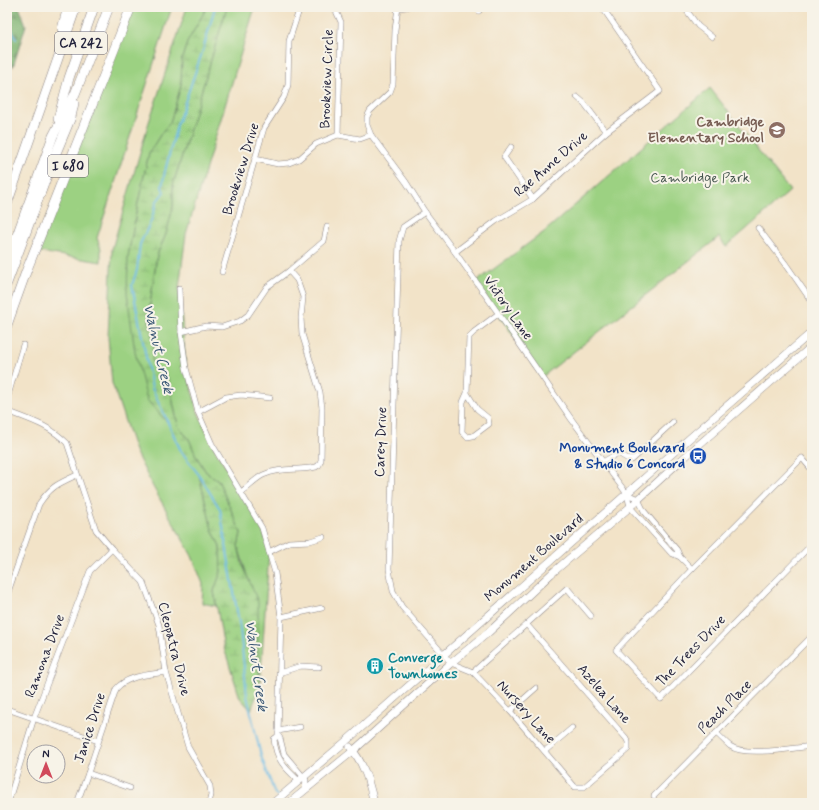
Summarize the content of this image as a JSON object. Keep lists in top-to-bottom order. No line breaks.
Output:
{"streets":{"highway":["CA 242","I 680"],"main road":["Monument Boulevard"],"street":["Brookview Circle","Rae Anne Drive","Brookview Drive","Victory Lane","Carey Drive","Cleopatra Drive","The Trees Drive","Ramona Drive","Azelea Lane","Peach Place","Nursery Lane","Janice Drive"]},"crossings":[["CA 242","I 680"],["Brookview Circle","Brookview Drive"],["Rae Anne Drive","Victory Lane"],["Victory Lane","Carey Drive"],["Victory Lane","Monument Boulevard"],["Carey Drive","Monument Boulevard"],["Carey Drive","Nursery Lane"],["Monument Boulevard","Nursery Lane"],["Cleopatra Drive","Ramona Drive"],["Cleopatra Drive","Janice Drive"],["Azelea Lane","Nursery Lane"]],"water":["Walnut Creek"],"parks":["Cambridge Park"],"places":{"school or university":["Cambridge Elementary School"],"bus stop":["Monument Boulevard & Studio 6 Concord"],"building":["Converge Townhomes"]},"north":"top"}
